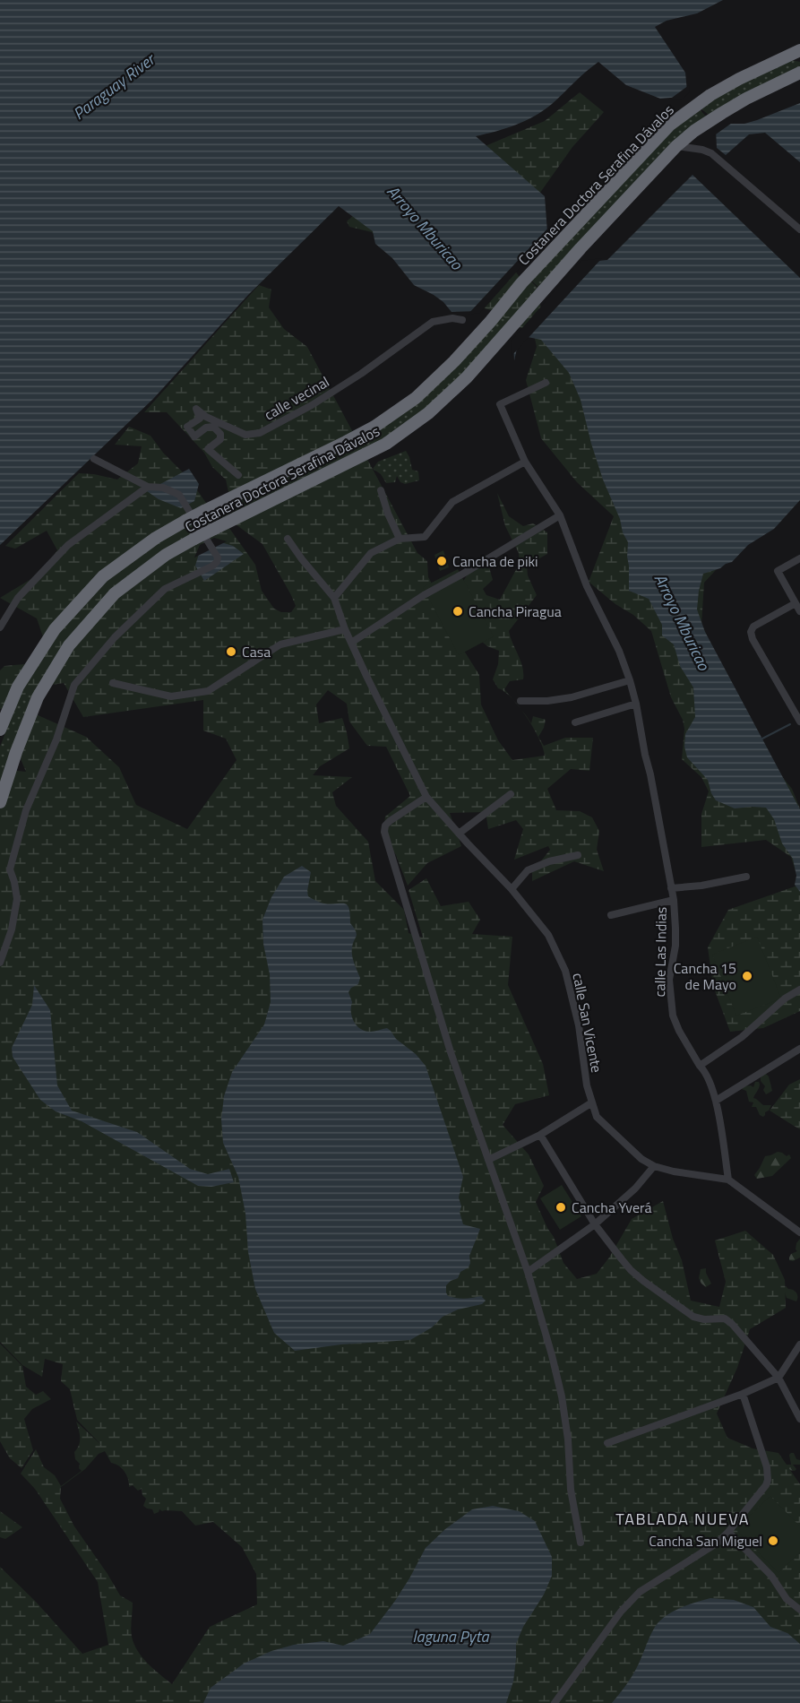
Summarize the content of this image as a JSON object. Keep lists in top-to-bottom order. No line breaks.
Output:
{"streets":{"highway":["Costanera Doctora Serafina Dávalos"],"street":["calle vecinal","calle Las Indias","calle San Vicente"]},"crossings":[["calle Las Indias","calle San Vicente"]],"districts":["TABLADA NUEVA"],"water":["Paraguay River","Arroyo Mburicao","laguna Pyta"],"places":["Cancha de piki","Cancha Piragua","Casa","Cancha 15 de Mayo","Cancha Yverá","Cancha San Miguel"]}
